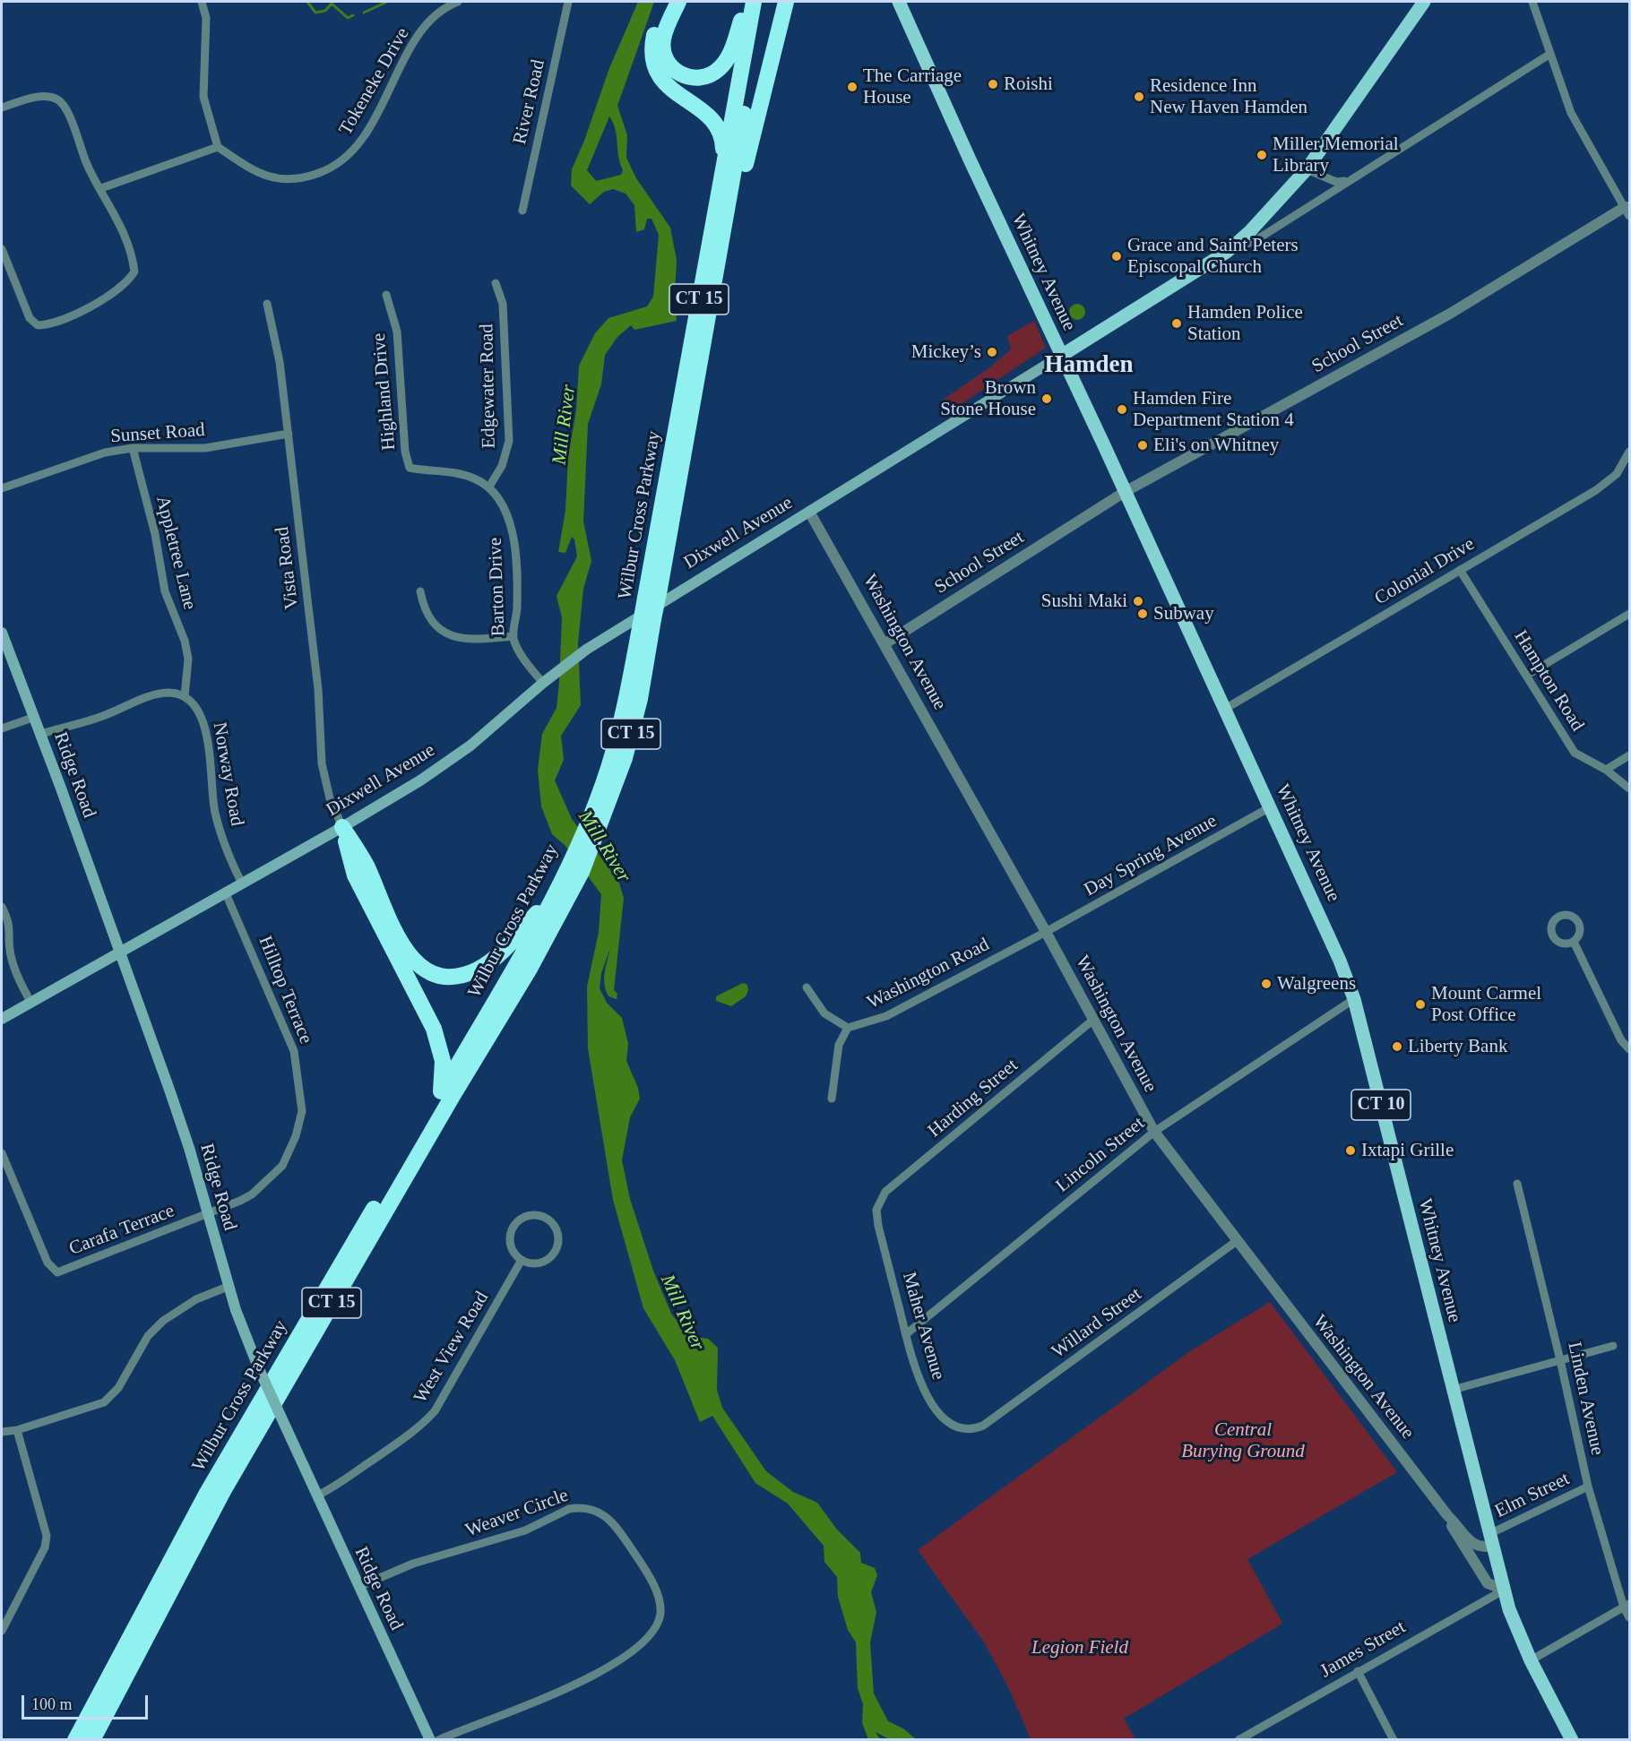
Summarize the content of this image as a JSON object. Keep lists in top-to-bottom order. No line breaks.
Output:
{"streets":{"highway":["CT 15","Wilbur Cross Parkway"],"main road":["Whitney Avenue","Dixwell Avenue","Ridge Road","CT 10"],"street":["Tokeneke Drive","River Road","School Street","Edgewater Road","Highland Drive","Sunset Road","Appletree Lane","Vista Road","Colonial Drive","Barton Drive","Washington Avenue","Hampton Road","Norway Road","Day Spring Avenue","Washington Road","Hilltop Terrace","Harding Street","Lincoln Street","Carafa Terrace","Willard Street","Maher Avenue","West View Road","Linden Avenue","Elm Street","Weaver Circle","James Street"]},"crossings":[["Whitney Avenue","School Street"],["Whitney Avenue","Dixwell Avenue"],["Whitney Avenue","Colonial Drive"],["Whitney Avenue","Washington Avenue"],["Whitney Avenue","Day Spring Avenue"],["Whitney Avenue","Lincoln Street"],["Whitney Avenue","Elm Street"],["Whitney Avenue","James Street"],["School Street","Washington Avenue"],["Edgewater Road","Highland Drive"],["Edgewater Road","Barton Drive"],["Highland Drive","Barton Drive"],["Sunset Road","Appletree Lane"],["Sunset Road","Vista Road"],["Dixwell Avenue","Vista Road"],["Dixwell Avenue","Barton Drive"],["Dixwell Avenue","Washington Avenue"],["Dixwell Avenue","Norway Road"],["Dixwell Avenue","Ridge Road"],["Dixwell Avenue","Hilltop Terrace"],["Appletree Lane","Norway Road"],["Colonial Drive","Hampton Road"],["Washington Avenue","Day Spring Avenue"],["Washington Avenue","Washington Road"],["Washington Avenue","Harding Street"],["Washington Avenue","Lincoln Street"],["Washington Avenue","Willard Street"],["Washington Avenue","Elm Street"],["Washington Avenue","James Street"],["Ridge Road","Carafa Terrace"],["Ridge Road","West View Road"],["Ridge Road","Weaver Circle"],["Day Spring Avenue","Washington Road"],["Hilltop Terrace","Carafa Terrace"],["Harding Street","Maher Avenue"],["Lincoln Street","Maher Avenue"],["Willard Street","Maher Avenue"],["Linden Avenue","Elm Street"]],"districts":["Hamden"],"water":["Mill River"],"parks":["Central Burying Ground","Legion Field"],"places":["Roishi","The Carriage House","Residence Inn New Haven Hamden","Miller Memorial Library","Grace and Saint Peters Episcopal Church","Hamden Police Station","Mickey’s","Brown Stone House","Hamden Fire Department Station 4","Eli's on Whitney","Sushi Maki","Subway","Walgreens","Mount Carmel Post Office","Liberty Bank","Ixtapi Grille"],"scale_bar":"100 m"}
